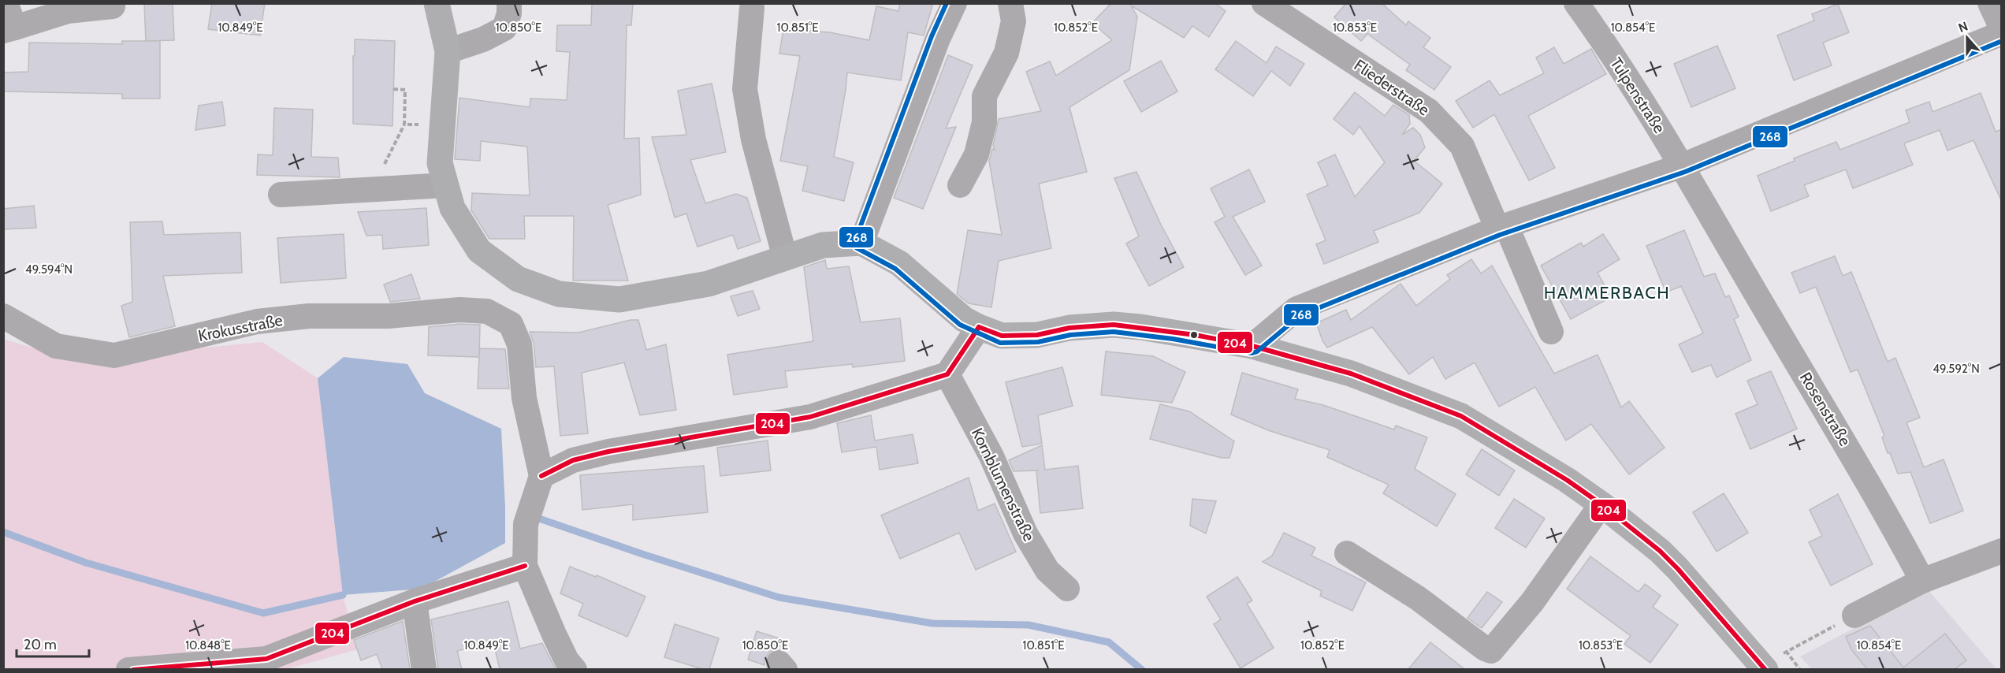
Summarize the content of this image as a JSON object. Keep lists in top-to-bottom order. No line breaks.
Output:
{"streets":{"street":["Fliederstraße","Tulpenstraße","Krokusstraße","Rosenstraße","Kornblumenstraße"]},"crossings":[["Tulpenstraße","Rosenstraße"]],"districts":["HAMMERBACH"],"lines":["transit line 268","transit line 204"],"scale_bar":"20 m","north":"top","coordinates":["10.850°E","10.851°E","10.853°E","10.854°E","10.849°E","10.852°E","49.594°N","49.592°N","10.848°E"]}
